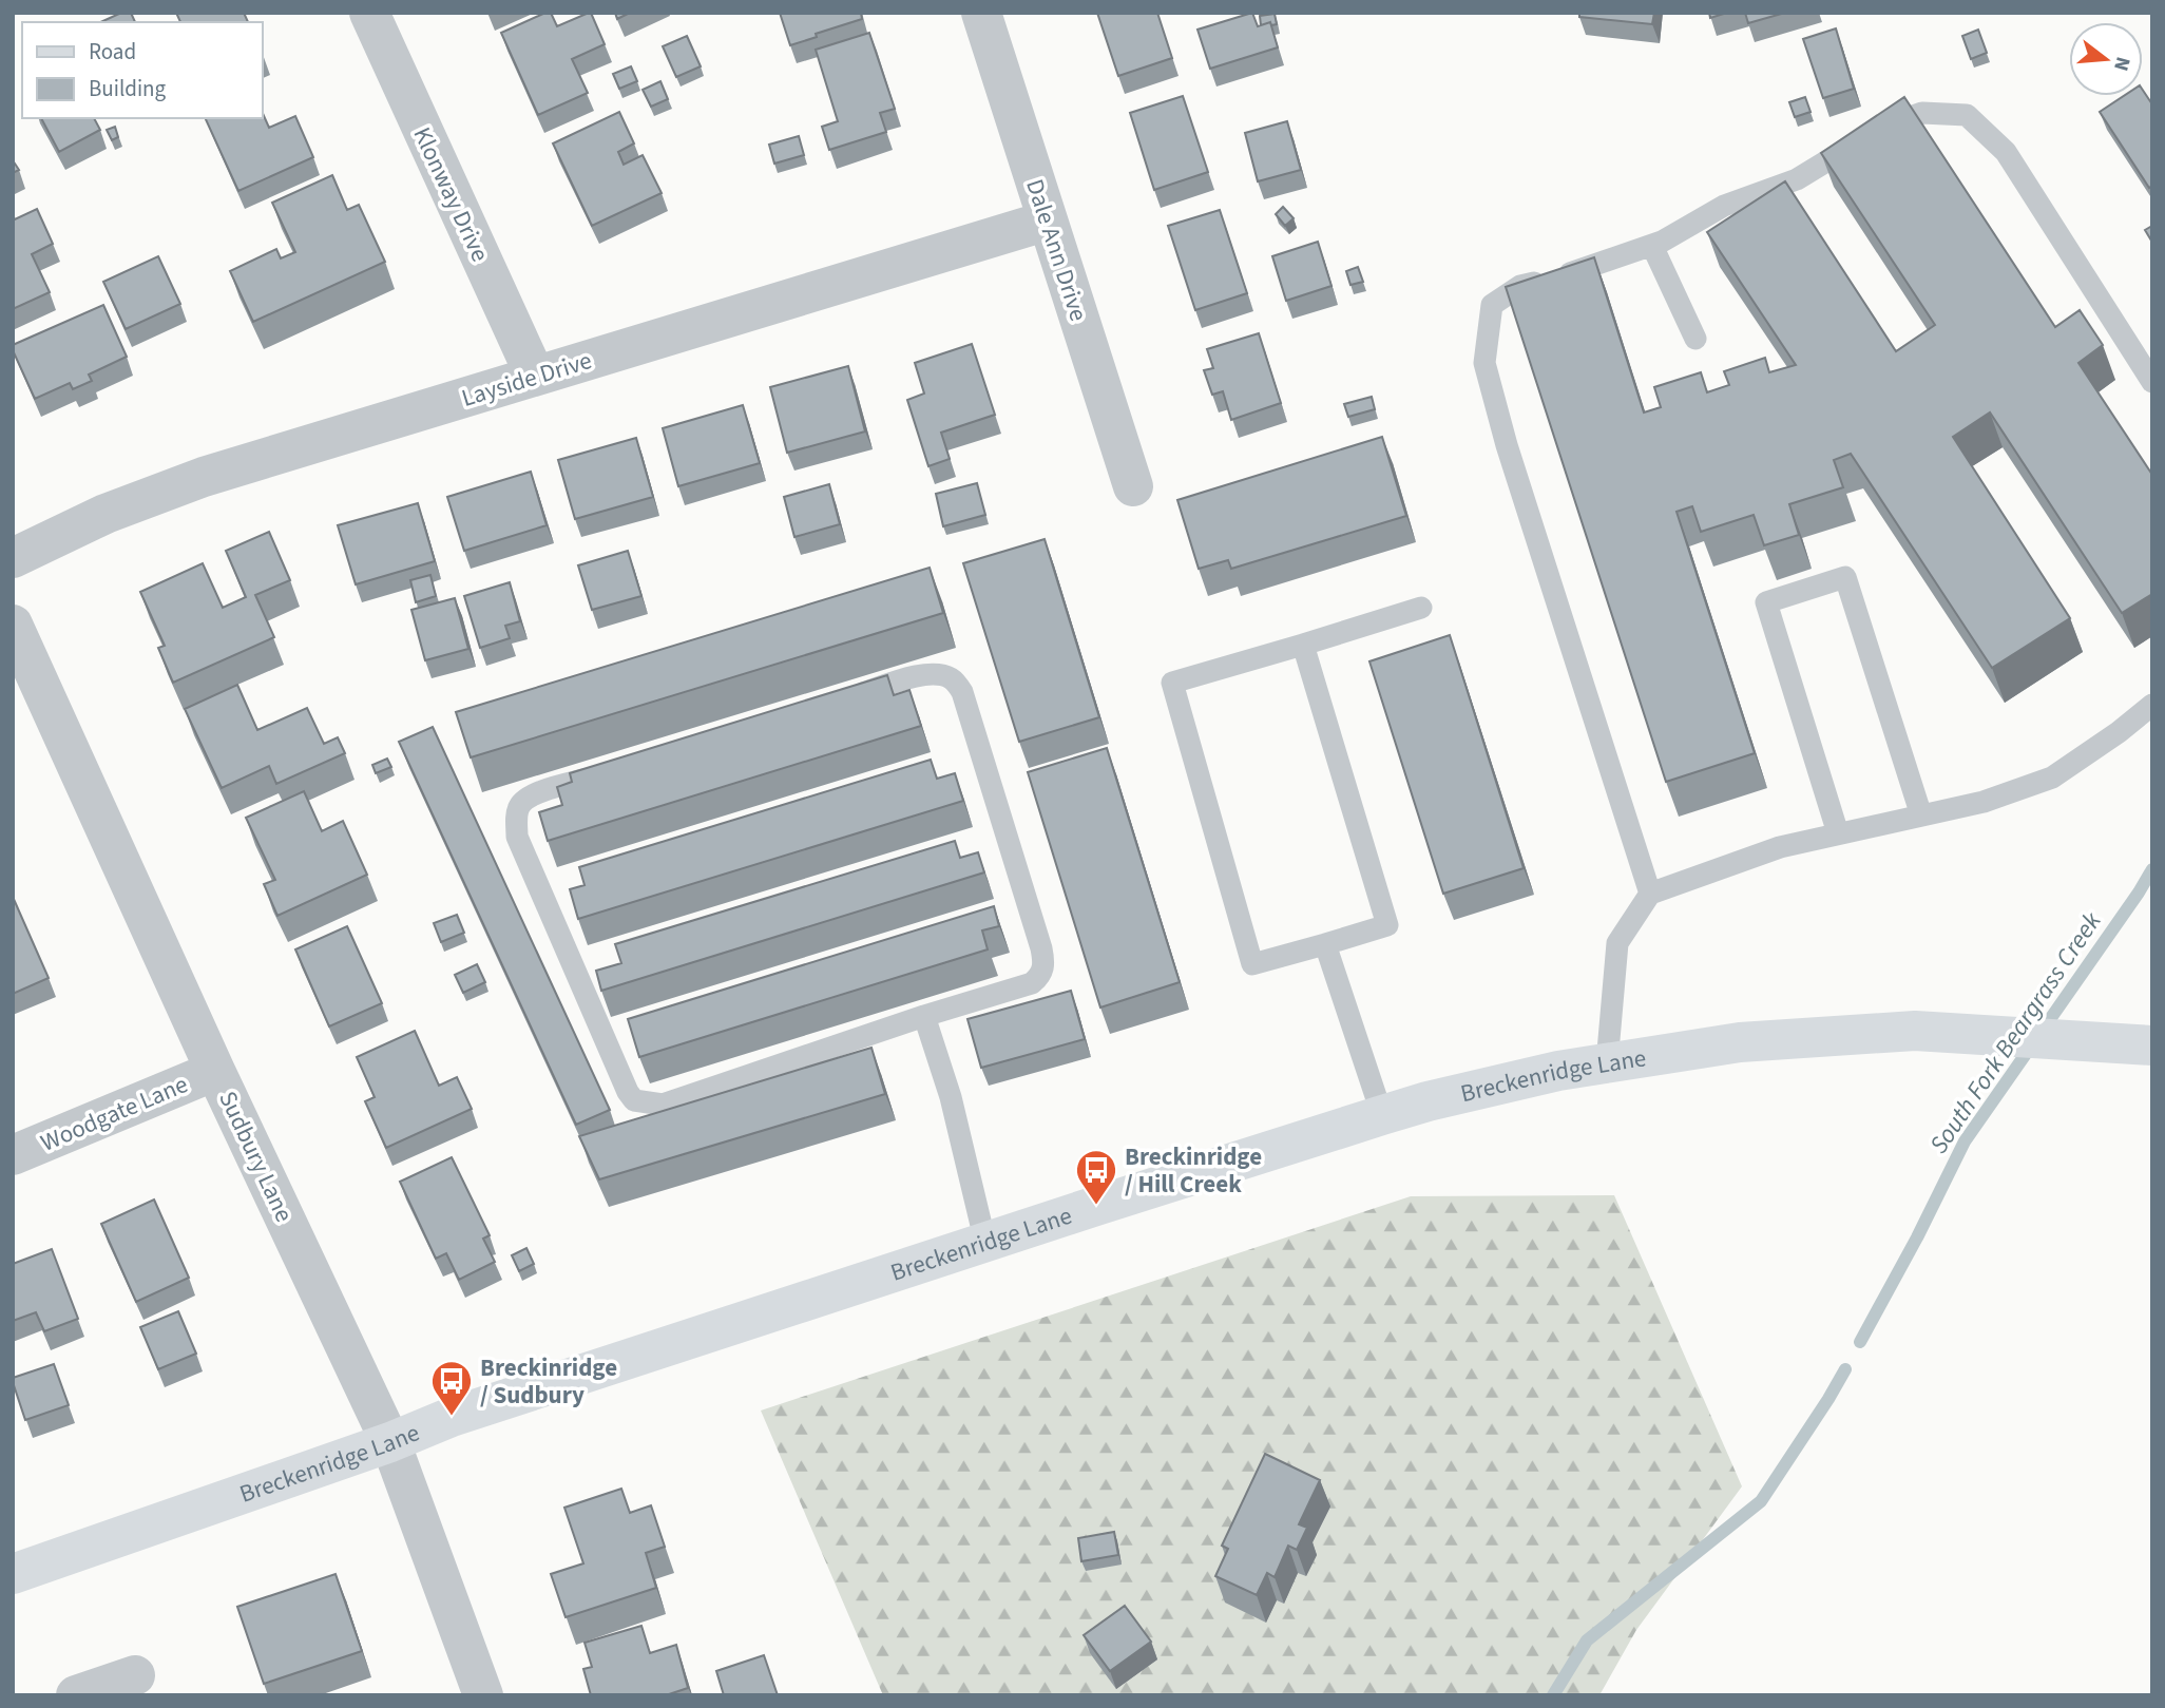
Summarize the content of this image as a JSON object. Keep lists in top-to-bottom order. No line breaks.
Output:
{"streets":{"main road":["Breckenridge Lane"],"street":["Klonway Drive","Dale Ann Drive","Layside Drive","Woodgate Lane","Sudbury Lane"]},"crossings":[["Klonway Drive","Layside Drive"],["Dale Ann Drive","Layside Drive"],["Breckenridge Lane","Sudbury Lane"],["Woodgate Lane","Sudbury Lane"]],"water":["South Fork Beargrass Creek"],"places":{"bus stop":["Breckinridge / Hill Creek","Breckinridge / Sudbury"]},"legend":["Road","Building"],"north":"right"}
